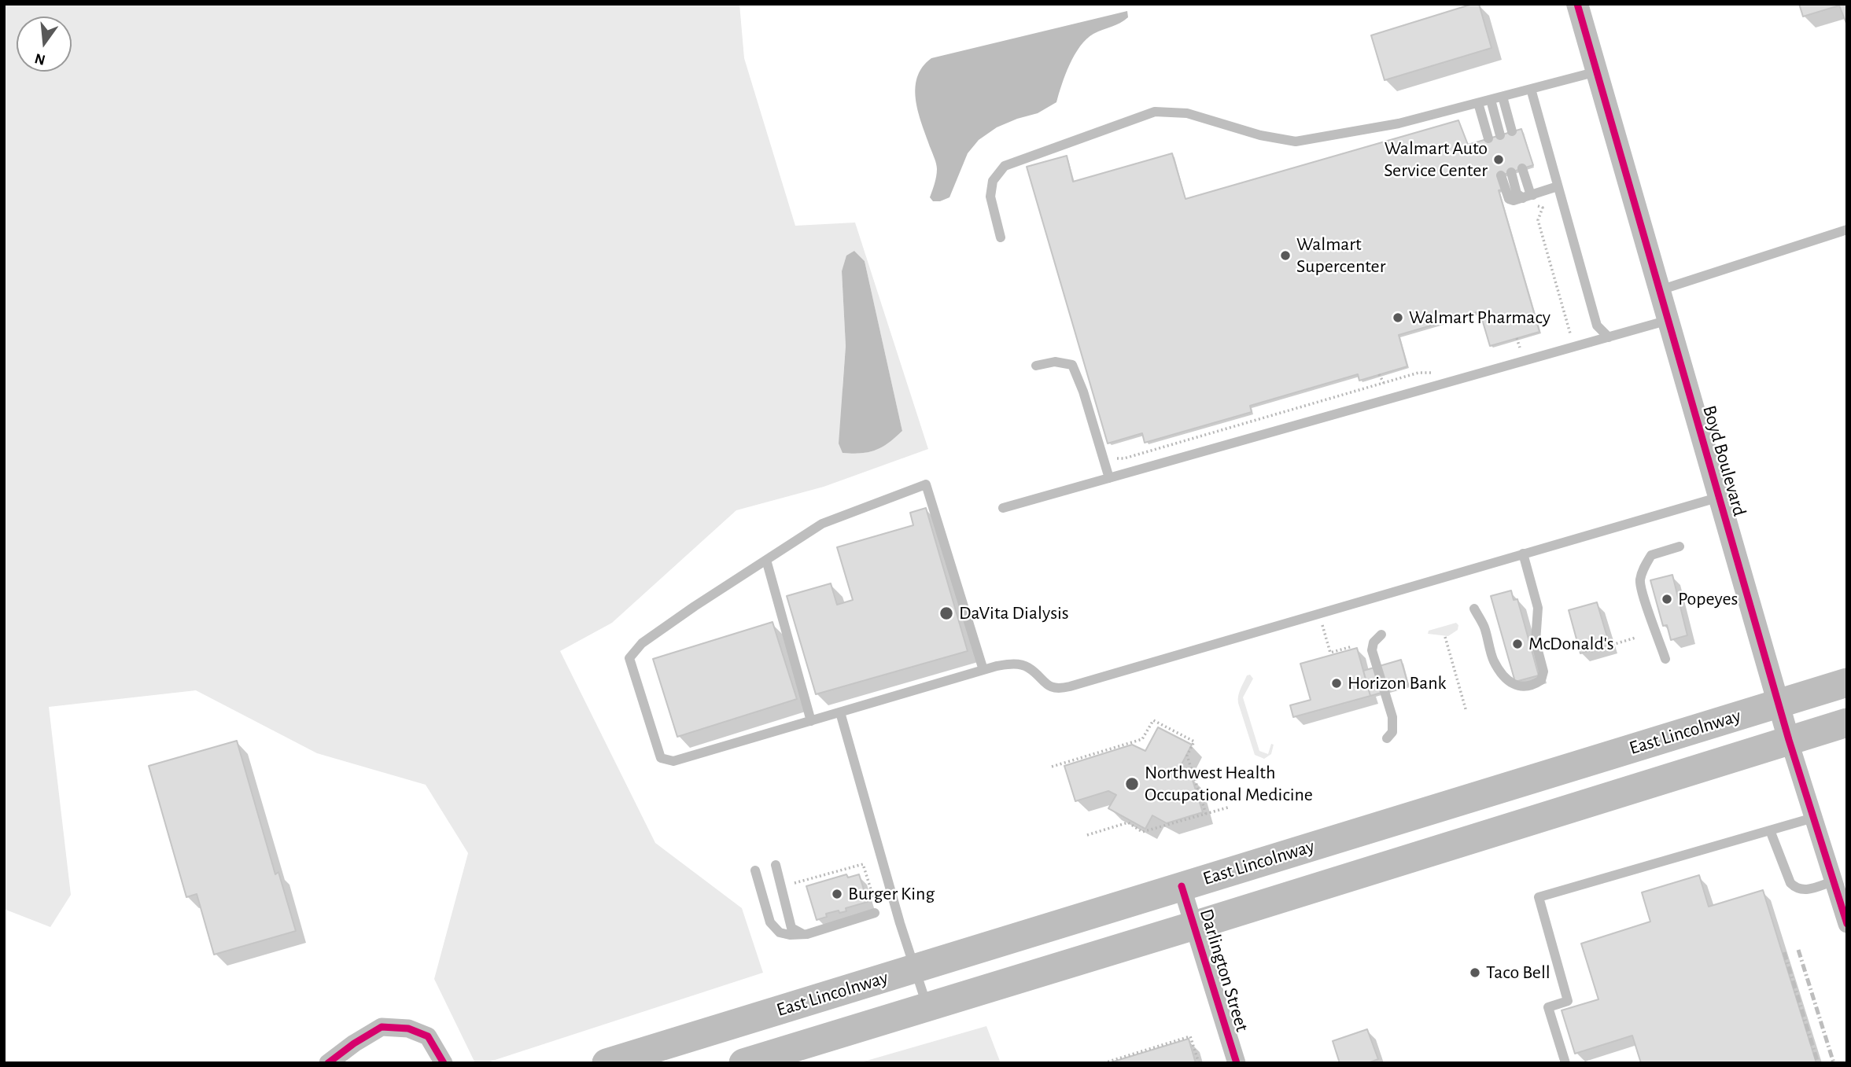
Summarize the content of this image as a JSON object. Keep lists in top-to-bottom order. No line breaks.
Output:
{"streets":{"main road":["East Lincolnway"],"street":["Boyd Boulevard","Darlington Street"]},"crossings":[["Boyd Boulevard","East Lincolnway"],["East Lincolnway","Darlington Street"]],"places":["Walmart Auto Service Center","Walmart Supercenter","Walmart Pharmacy","Popeyes","DaVita Dialysis","McDonald's","Horizon Bank","Northwest Health Occupational Medicine","Burger King","Taco Bell"],"north":"bottom"}
